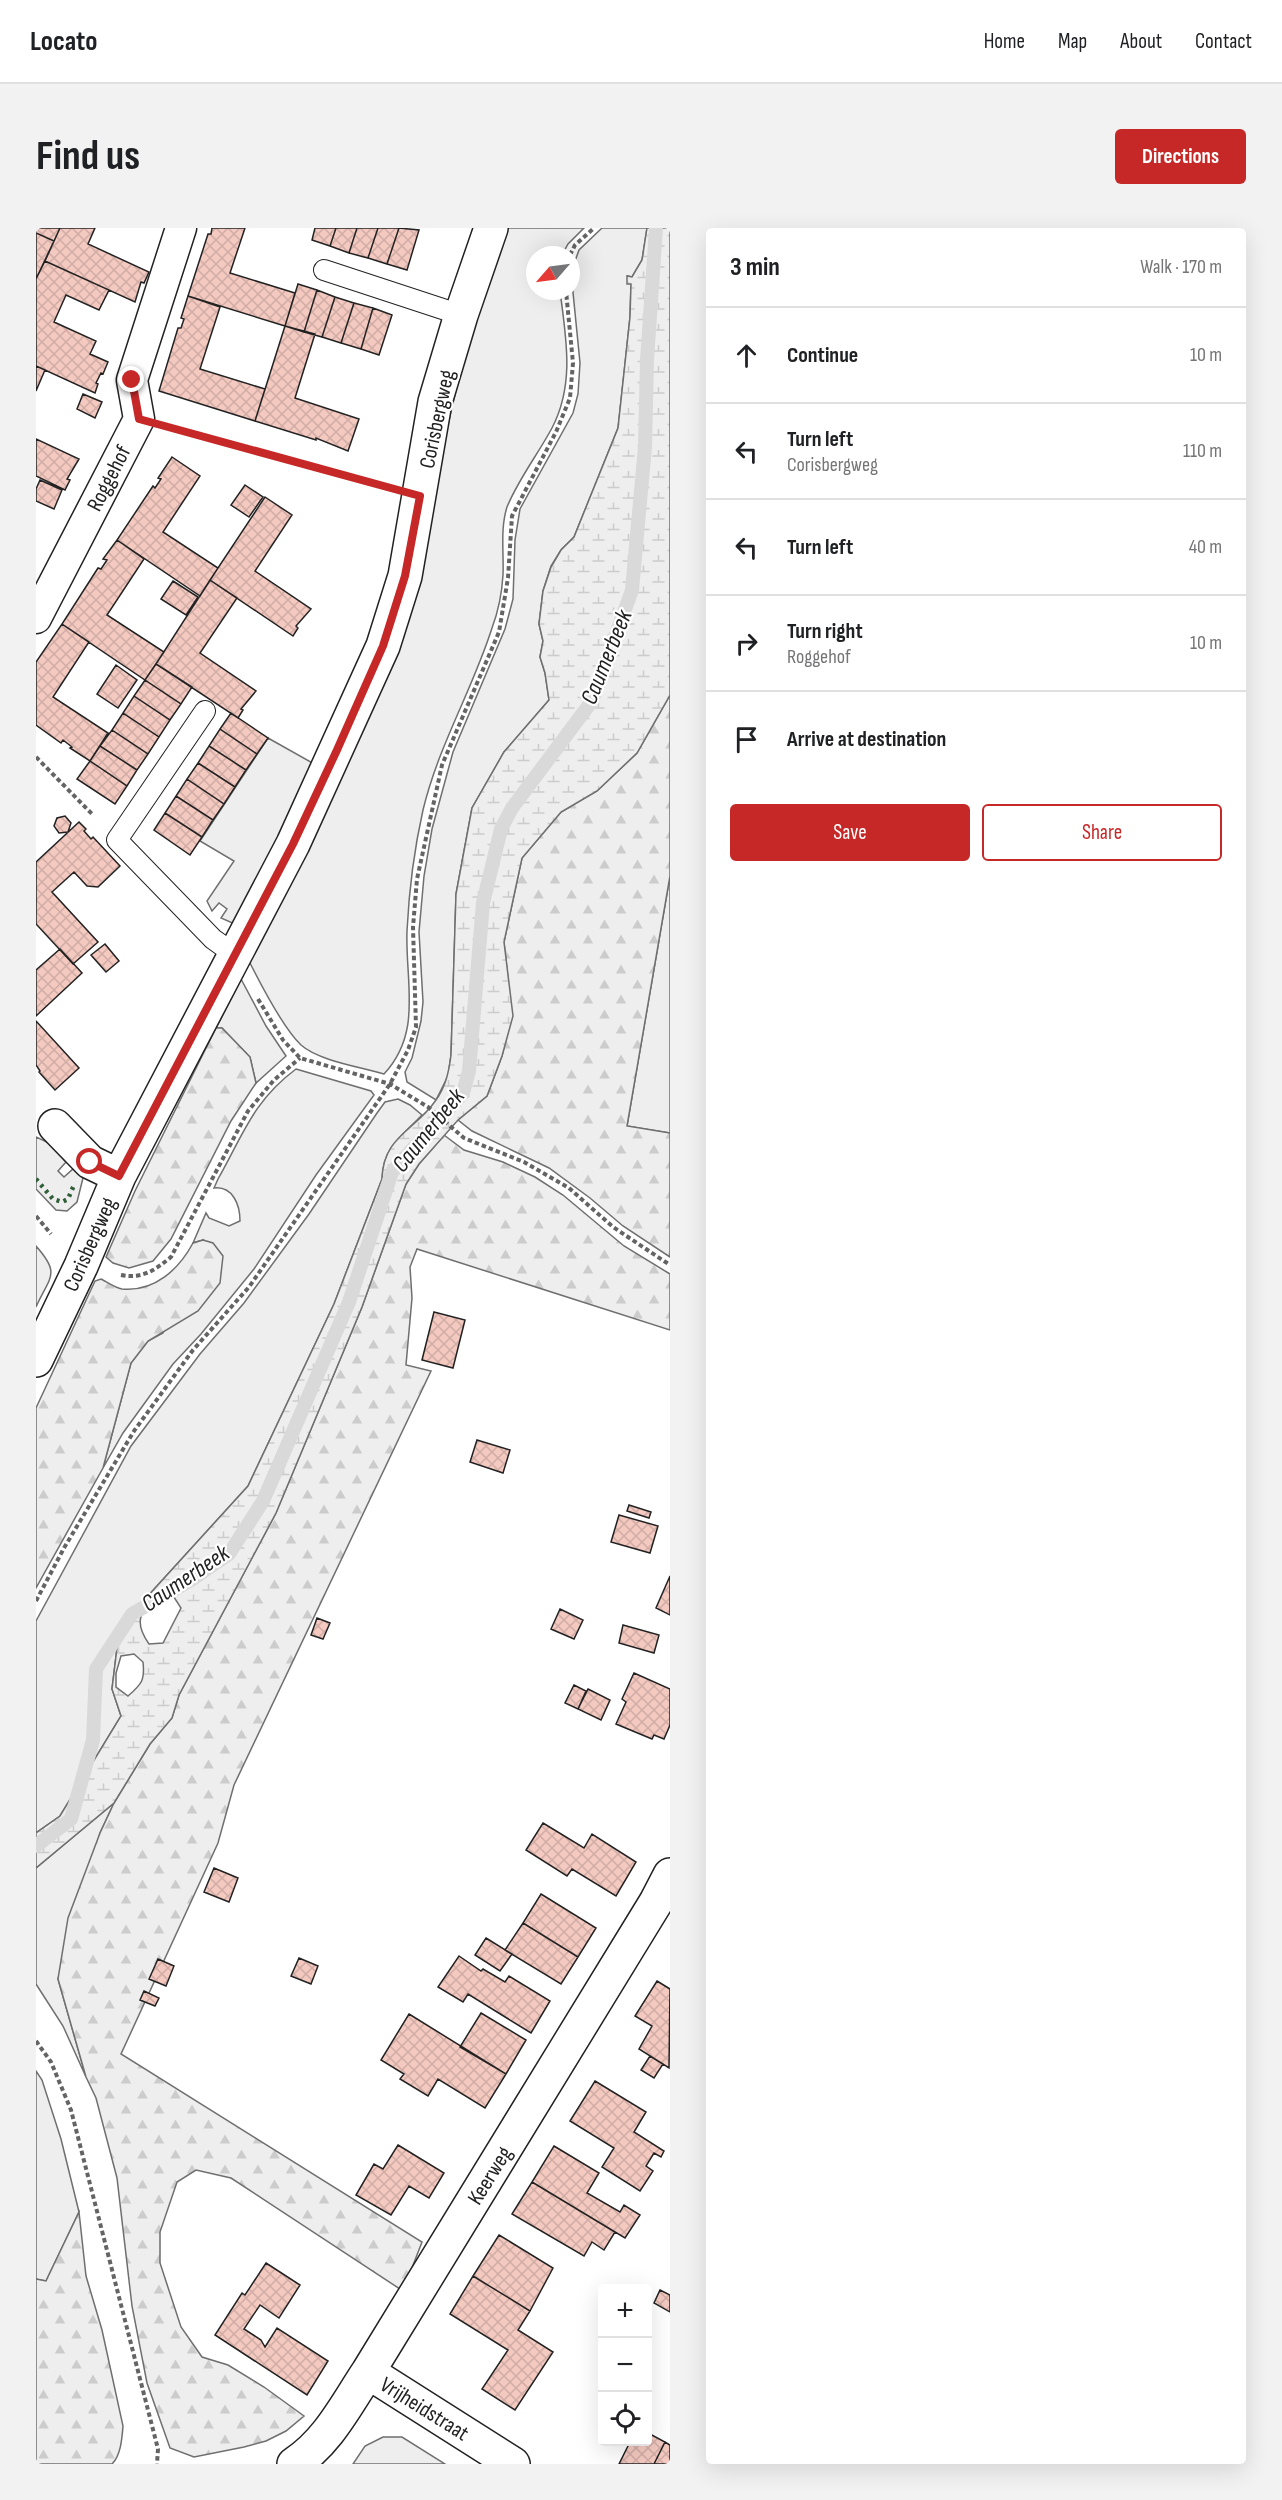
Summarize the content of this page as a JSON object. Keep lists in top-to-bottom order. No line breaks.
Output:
{"streets":{"street":["Corisbergweg","Roggehof","Keerweg","Vrijheidstraat"]},"crossings":[["Keerweg","Vrijheidstraat"]],"water":["Caumerbeek"],"north":"bottom left","page":{"header":"Locato","nav":["Home","Map","About","Contact"],"buttons":["Directions",["Save","Share"]],"title":"Find us","heading":["3 min","Walk · 170 m"],"list":[["Continue","10 m"],["Turn left","Corisbergweg","110 m"],["Turn left","40 m"],["Turn right","Roggehof","10 m"],"Arrive at destination"],"map_buttons":["+","−"]}}
